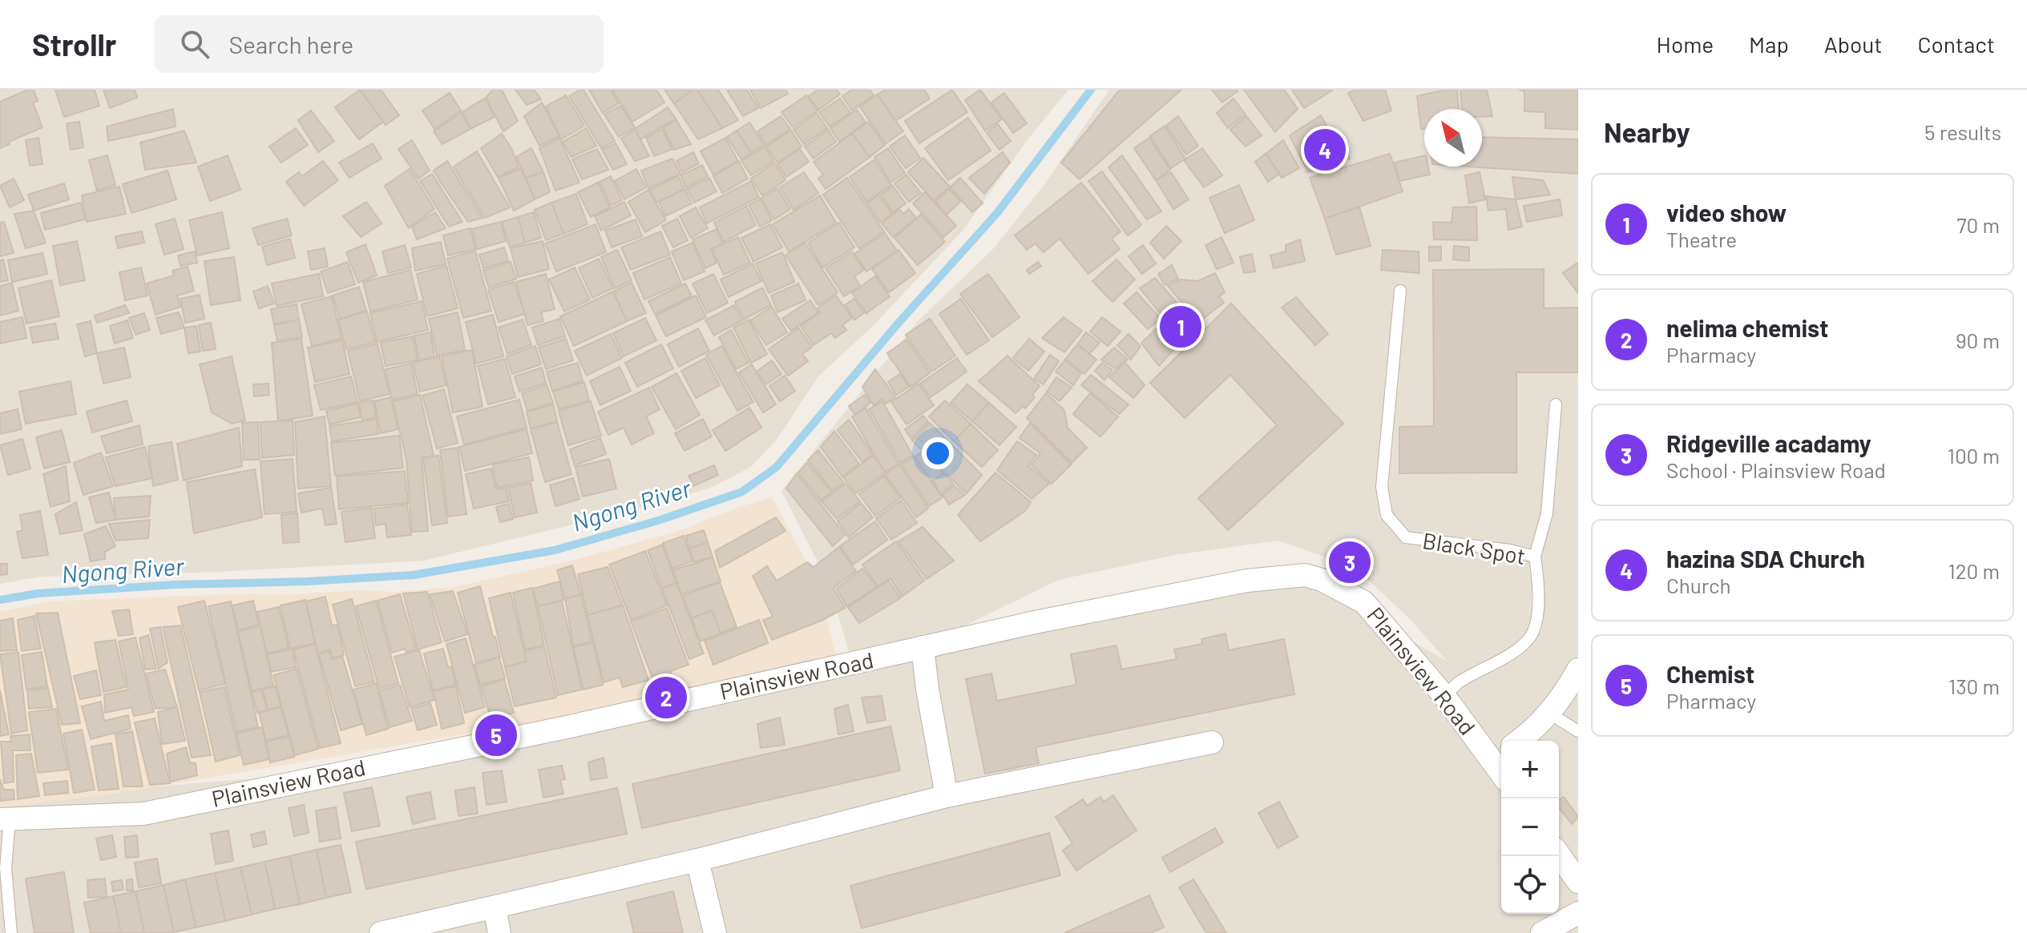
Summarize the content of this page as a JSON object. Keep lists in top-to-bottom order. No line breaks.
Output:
{"streets":{"street":["Plainsview Road"],"lane":["Black Spot"]},"crossings":[["Black Spot","Plainsview Road"]],"water":["Ngong River"],"north":"top left","page":{"header":"Strollr","search":"Search here","nav":["Home","Map","About","Contact"],"heading":["Nearby","5 results"],"pins":["4","1","3","2","5"],"list":[{"mark":"1","name":"video show","note":"Theatre","value":"70 m"},{"mark":"2","name":"nelima chemist","note":"Pharmacy","value":"90 m"},{"mark":"3","name":"Ridgeville acadamy","note":"School · Plainsview Road","value":"100 m"},{"mark":"4","name":"hazina SDA Church","note":"Church","value":"120 m"},{"mark":"5","name":"Chemist","note":"Pharmacy","value":"130 m"}],"map_buttons":["+","−"]}}
